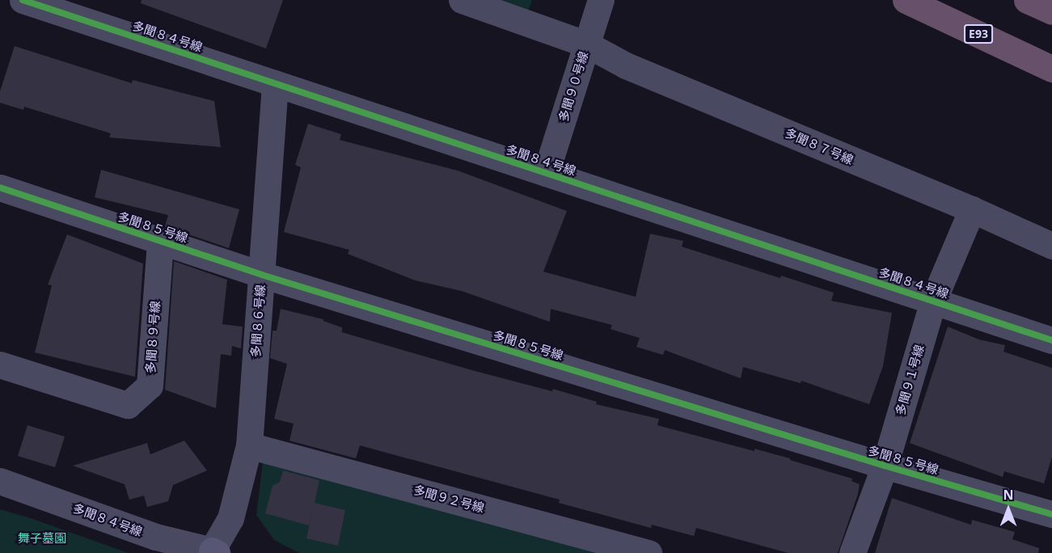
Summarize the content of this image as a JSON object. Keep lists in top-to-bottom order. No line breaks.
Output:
{"streets":{"highway":["E93"],"street":["多聞８４号線","多聞９０号線","多聞８７号線","多聞８５号線","多聞８６号線","多聞８９号線","多聞９１号線","多聞９２号線"]},"crossings":[["多聞８４号線","多聞９０号線"],["多聞８４号線","多聞８６号線"],["多聞８４号線","多聞９１号線"],["多聞９０号線","多聞８７号線"],["多聞８７号線","多聞９１号線"],["多聞８５号線","多聞８６号線"],["多聞８５号線","多聞８９号線"],["多聞８５号線","多聞９１号線"],["多聞８６号線","多聞９２号線"]],"parks":["舞子墓園"],"north":"top"}
